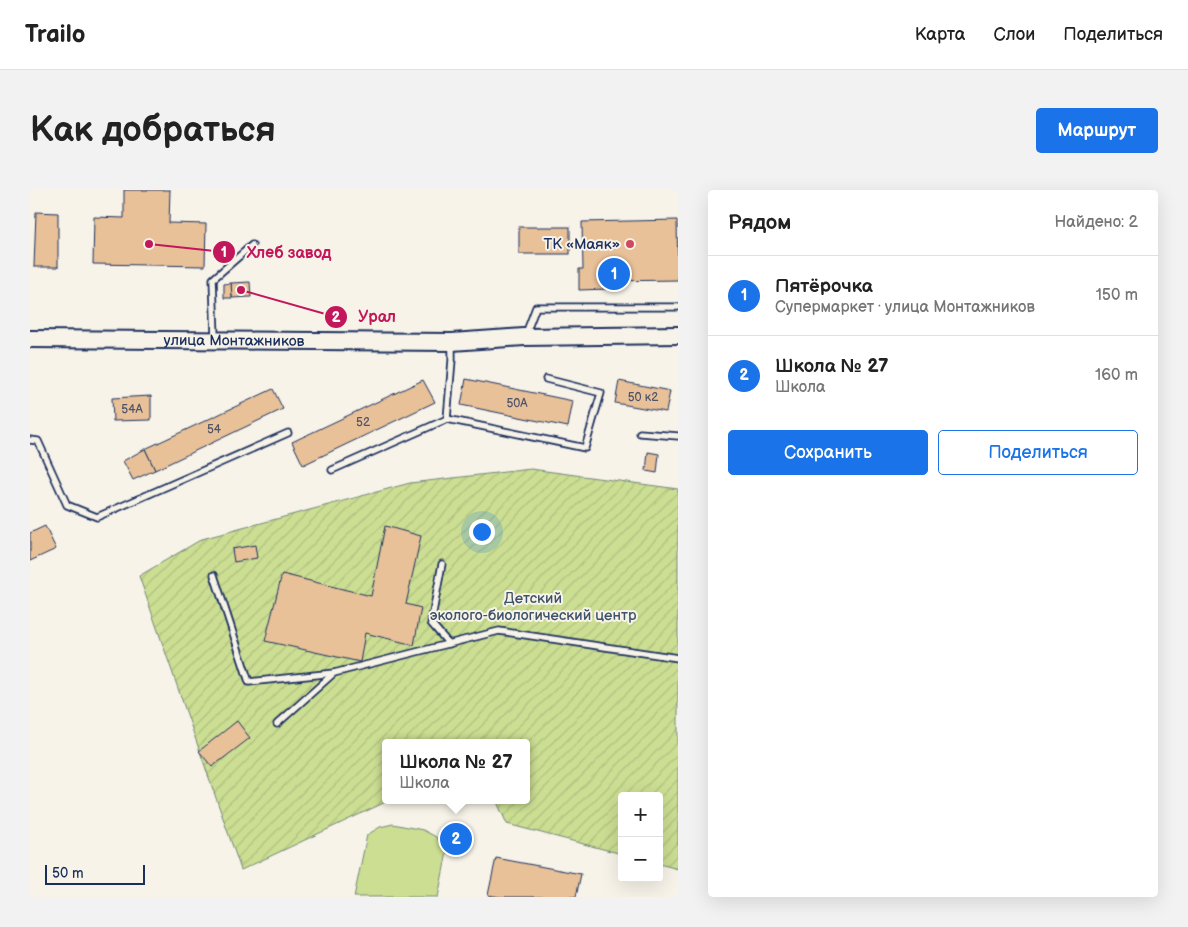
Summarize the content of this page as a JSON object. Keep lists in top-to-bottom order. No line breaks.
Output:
{"streets":{"street":["улица Монтажников"]},"parks":["Детский эколого-биологический центр"],"places":["Хлеб завод","ТК «Маяк»","Урал"],"house_numbers":["50 к2","50А","54А","52","54"],"scale_bar":"50 m","page":{"header":"Trailo","nav":["Карта","Слои","Поделиться"],"buttons":["Маршрут",["Сохранить","Поделиться"]],"title":"Как добраться","heading":["Рядом","Найдено: 2"],"list":[{"mark":"1","name":"Пятёрочка","note":"Супермаркет · улица Монтажников","value":"150 m"},{"mark":"2","name":"Школа № 27","note":"Школа","value":"160 m"}],"pins":["1","2"],"popup":["Школа № 27","Школа"],"map_buttons":["+","−"],"scale":"50 m"}}
